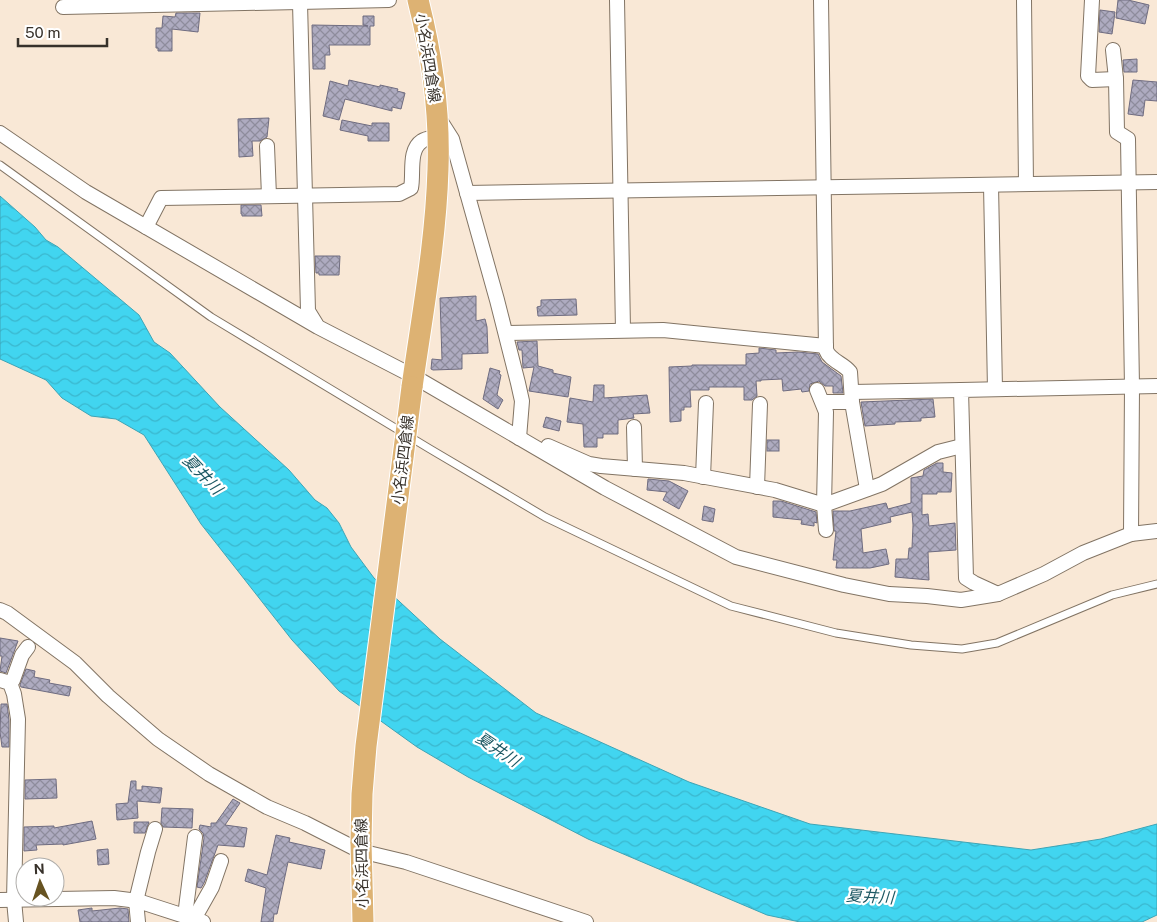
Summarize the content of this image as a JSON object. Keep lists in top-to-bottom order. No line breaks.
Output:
{"streets":{"main road":["小名浜四倉線"]},"water":["夏井川"],"scale_bar":"50 m","north":"top"}
